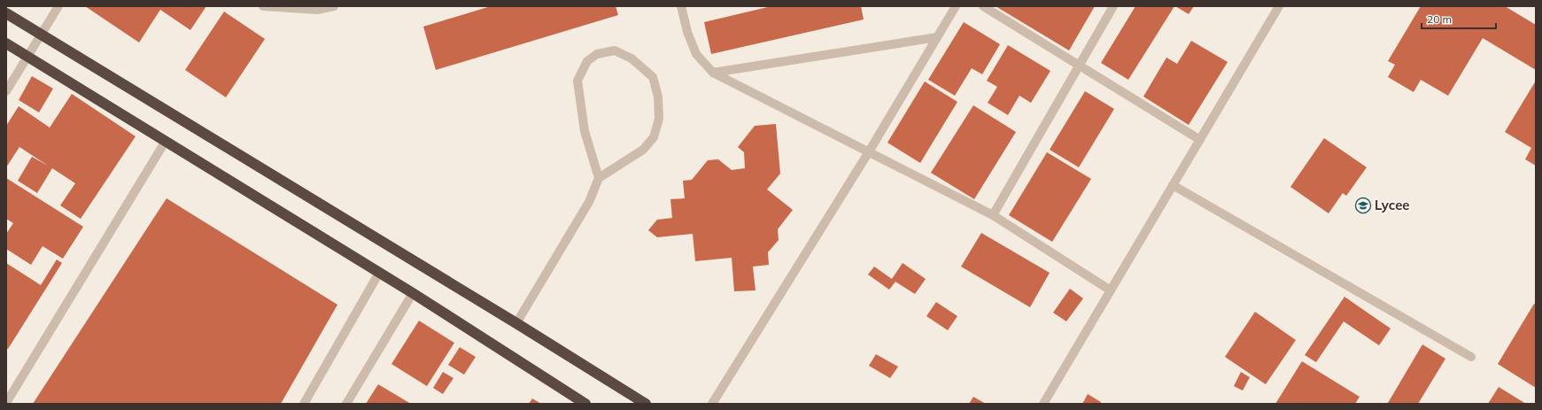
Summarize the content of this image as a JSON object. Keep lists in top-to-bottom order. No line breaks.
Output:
{"places":{"school or university":["Lycee"]},"scale_bar":"20 m"}
